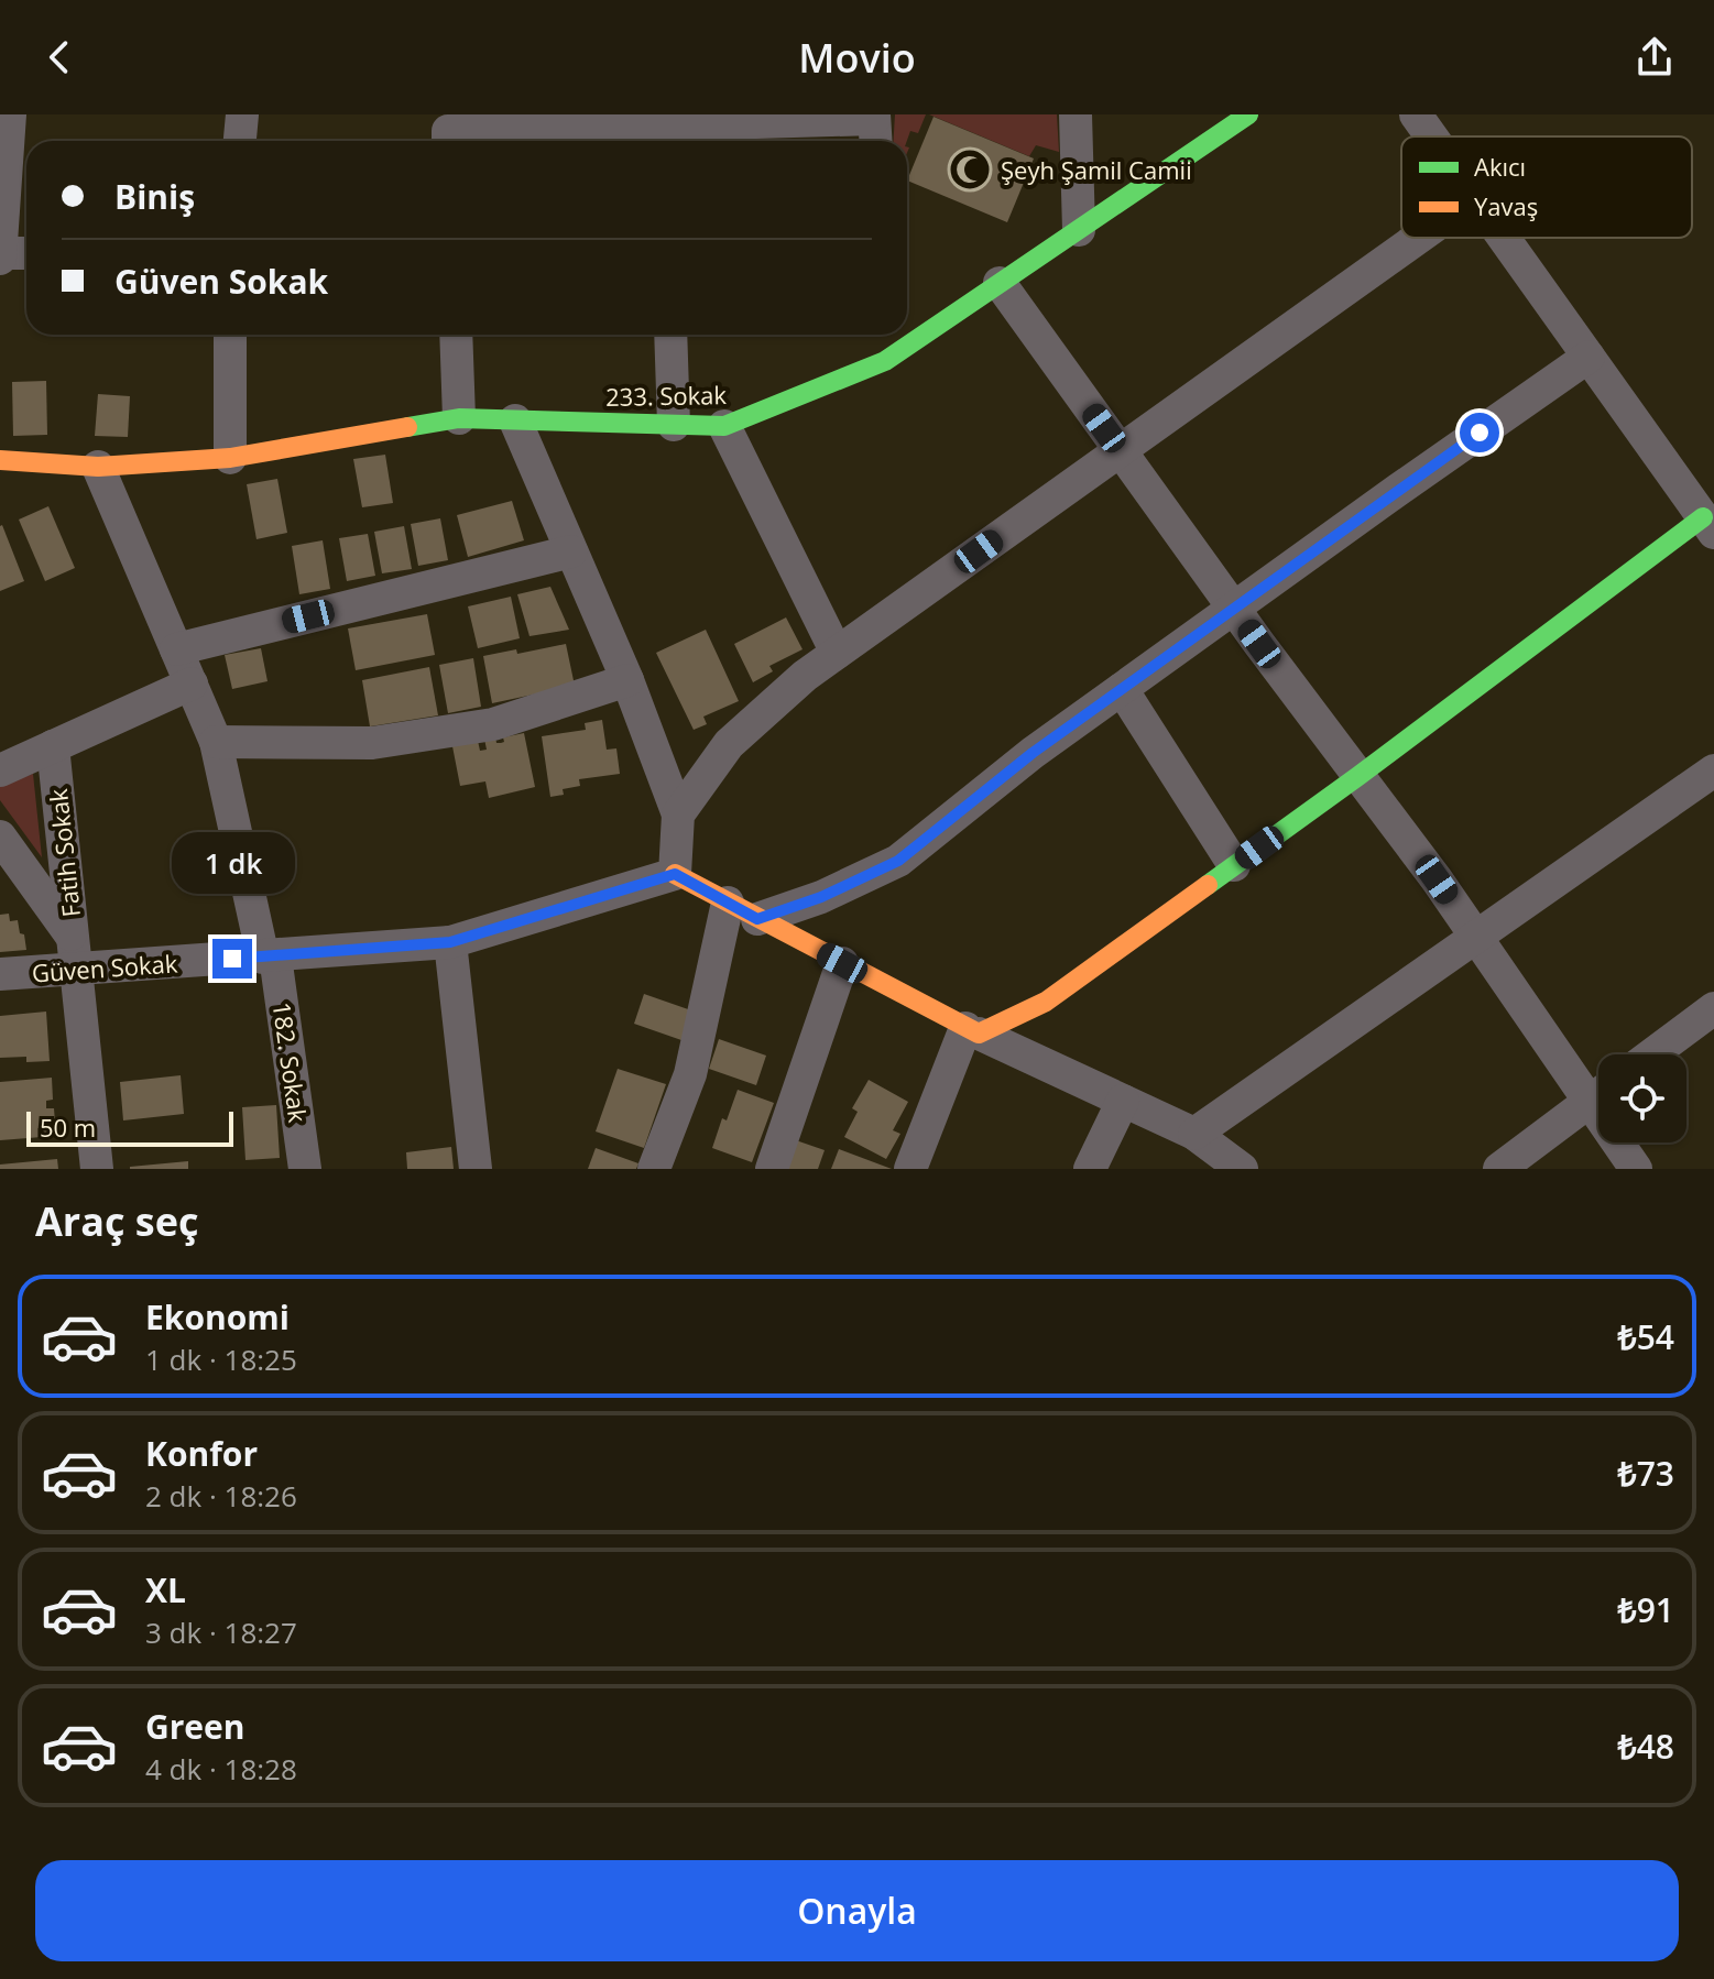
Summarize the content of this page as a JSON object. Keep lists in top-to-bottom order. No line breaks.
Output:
{"streets":{"street":["233. Sokak","Fatih Sokak","Güven Sokak","182. Sokak"]},"crossings":[["233. Sokak","182. Sokak"],["Fatih Sokak","Güven Sokak"],["Güven Sokak","182. Sokak"]],"places":{"mosque":["Şeyh Şamil Camii"]},"legend":["Akıcı","Yavaş"],"scale_bar":"50 m","page":{"header":"Movio","banner":["Biniş","Güven Sokak"],"bubble":"1 dk","scale":"50 m","heading":"Araç seç","list":[{"name":"Ekonomi","note":"1 dk · 18:25","value":"₺54"},{"name":"Konfor","note":"2 dk · 18:26","value":"₺73"},{"name":"XL","note":"3 dk · 18:27","value":"₺91"},{"name":"Green","note":"4 dk · 18:28","value":"₺48"}],"buttons":"Onayla"}}
